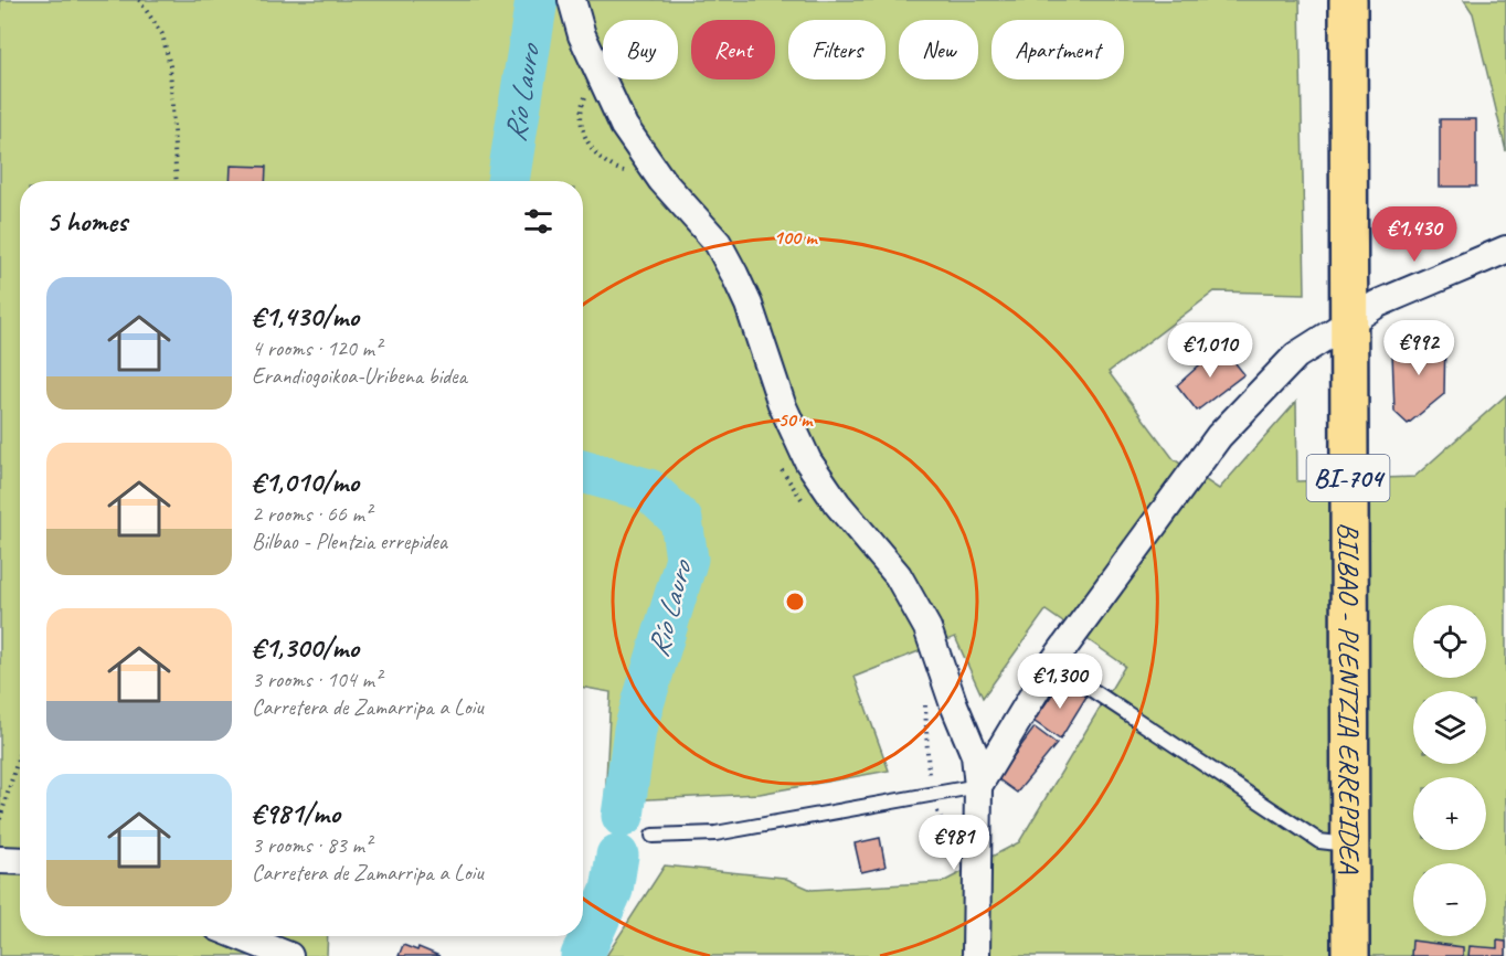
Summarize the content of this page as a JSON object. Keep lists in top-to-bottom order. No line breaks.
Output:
{"streets":{"main road":["BI-704","BILBAO - PLENTZIA ERREPIDEA"]},"water":["Río Lauro"],"page":{"chip":["Buy","Rent","Filters","New","Apartment"],"heading":"5 homes","price":["€1,430","€992","€1,010","€1,300","€981"],"list":[{"name":"€1,430/mo","note":"4 rooms · 120 m² · Erandiogoikoa-Uribena bidea"},{"name":"€1,010/mo","note":"2 rooms · 66 m² · Bilbao - Plentzia errepidea"},{"name":"€1,300/mo","note":"3 rooms · 104 m² · Carretera de Zamarripa a Loiu"},{"name":"€981/mo","note":"3 rooms · 83 m² · Carretera de Zamarripa a Loiu"}],"map_buttons":["+","−"]},"rings":["100 m","50 m"]}
